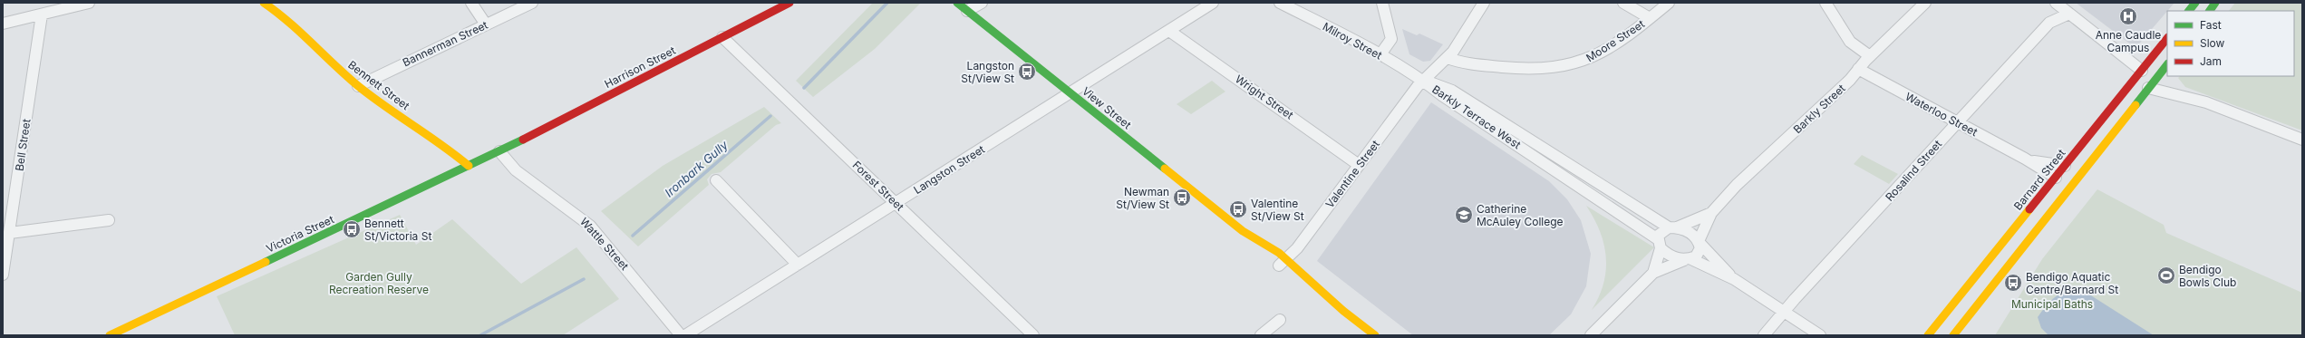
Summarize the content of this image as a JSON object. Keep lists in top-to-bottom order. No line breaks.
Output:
{"streets":{"street":["Milroy Street","Moore Street","Bannerman Street","Harrison Street","Bennett Street","Wright Street","View Street","Barkly Street","Waterloo Street","Barkly Terrace West","Bell Street","Langston Street","Rosalind Street","Valentine Street","Barnard Street","Forest Street","Victoria Street","Wattle Street"]},"crossings":[["Milroy Street","Barkly Terrace West"],["Milroy Street","Valentine Street"],["Moore Street","Valentine Street"],["Bannerman Street","Bennett Street"],["Harrison Street","Forest Street"],["Harrison Street","Victoria Street"],["Harrison Street","Wattle Street"],["Bennett Street","Victoria Street"],["Wright Street","Langston Street"],["Wright Street","Valentine Street"],["View Street","Langston Street"],["View Street","Valentine Street"],["Barkly Street","Waterloo Street"],["Barkly Street","Barkly Terrace West"],["Waterloo Street","Rosalind Street"],["Waterloo Street","Barnard Street"],["Barkly Terrace West","Valentine Street"],["Langston Street","Forest Street"],["Victoria Street","Wattle Street"]],"water":["Ironbark Gully"],"parks":["Garden Gully Recreation Reserve","Municipal Baths"],"places":{"hospital":["Anne Caudle Campus"],"bus stop":["Langston St/View St","Newman St/View St","Valentine St/View St","Bennett St/Victoria St","Bendigo Aquatic Centre/Barnard St"],"school or university":["Catherine McAuley College"],"sports":["Bendigo Bowls Club"]},"legend":["Fast","Slow","Jam"]}
